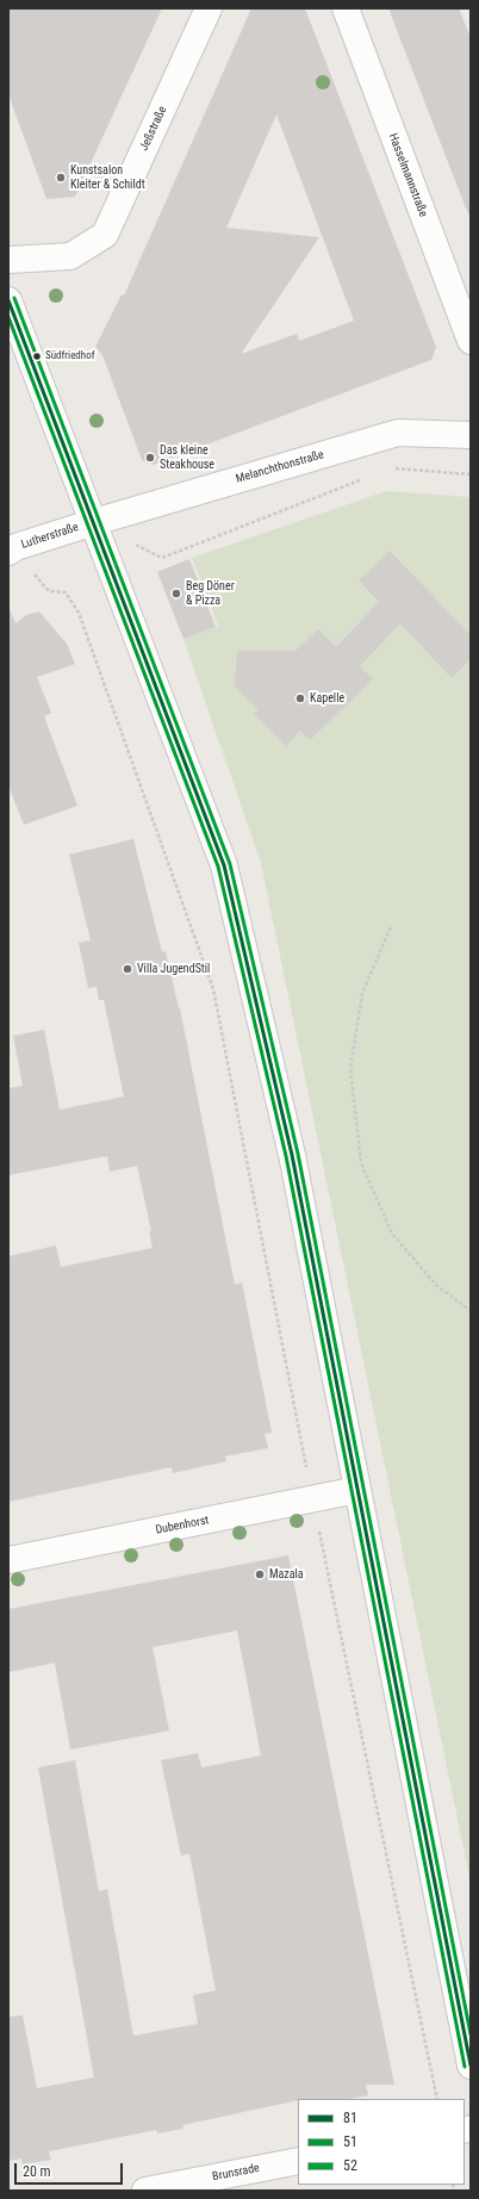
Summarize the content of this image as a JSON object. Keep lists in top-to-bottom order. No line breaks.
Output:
{"streets":{"street":["Jeßstraße","Hasselmannstraße","Melanchthonstraße","Lutherstraße","Dubenhorst","Brunsrade"]},"crossings":[["Melanchthonstraße","Lutherstraße"]],"places":["Kunstsalon Kleiter & Schildt","Südfriedhof","Das kleine Steakhouse","Beg Döner & Pizza","Kapelle","Villa JugendStil","Mazala"],"lines":["transit line 52","transit line 81","transit line 51"],"legend":["81","51","52"],"scale_bar":"20 m"}
